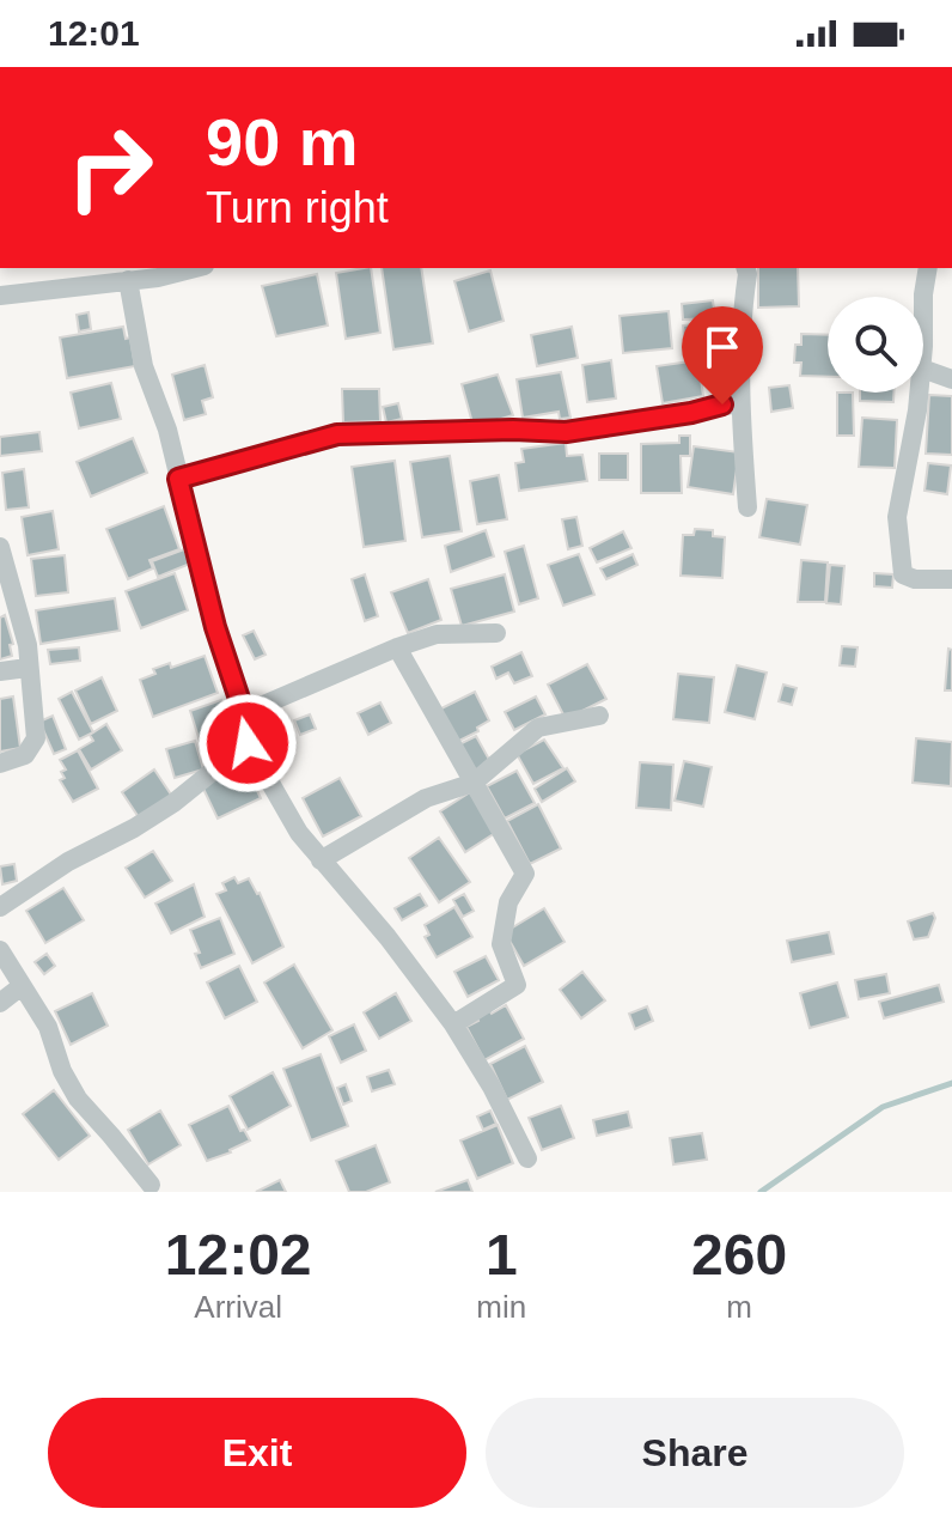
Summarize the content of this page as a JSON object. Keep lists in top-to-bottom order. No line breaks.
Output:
{"page":{"status":"12:01","turn":["90 m","Turn right"],"eta":["12:02","Arrival","1","min","260","m"],"buttons":["Exit","Share"]}}
